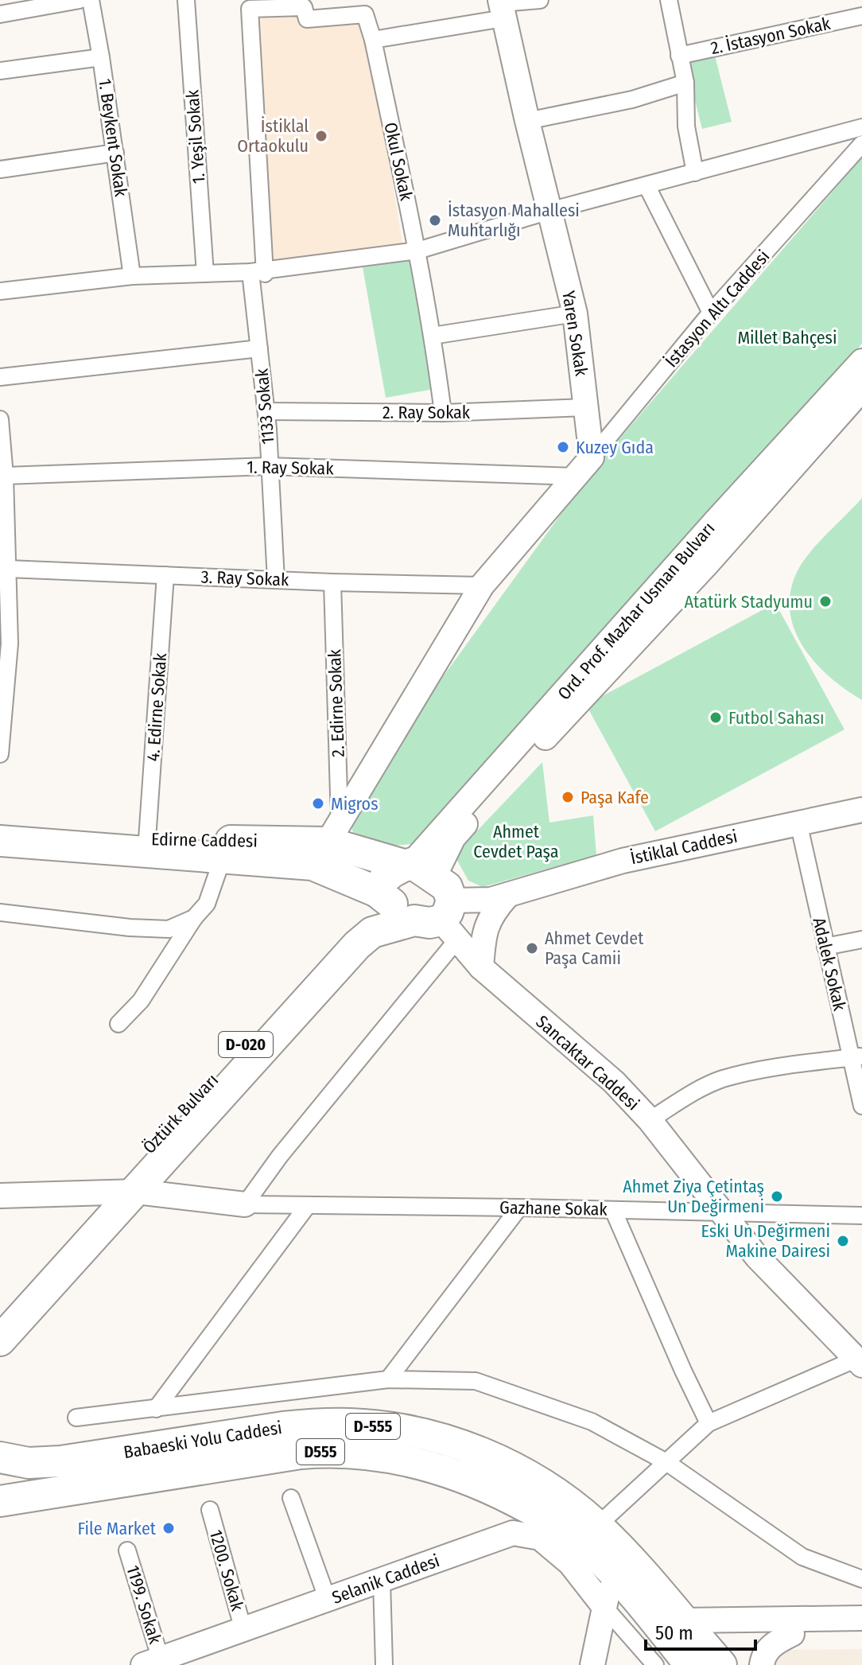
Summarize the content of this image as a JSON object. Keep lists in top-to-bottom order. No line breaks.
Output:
{"streets":{"highway":["Edirne Caddesi","D-020","Öztürk Bulvarı","D-555","Babaeski Yolu Caddesi","D555"],"main road":["İstasyon Altı Caddesi","Yaren Sokak","Ord. Prof. Mazhar Usman Bulvarı","İstiklal Caddesi","Sancaktar Caddesi","Selanik Caddesi"],"street":["2. İstasyon Sokak","1. Yeşil Sokak","1. Beykent Sokak","Okul Sokak","1133 Sokak","2. Ray Sokak","1. Ray Sokak","3. Ray Sokak","2. Edirne Sokak","4. Edirne Sokak","Adalek Sokak","Gazhane Sokak","1200. Sokak","1199. Sokak"]},"crossings":[["Okul Sokak","1133 Sokak"],["Okul Sokak","2. Ray Sokak"],["İstasyon Altı Caddesi","Yaren Sokak"],["İstasyon Altı Caddesi","1. Ray Sokak"],["İstasyon Altı Caddesi","3. Ray Sokak"],["İstasyon Altı Caddesi","2. Edirne Sokak"],["İstasyon Altı Caddesi","Edirne Caddesi"],["Yaren Sokak","2. Ray Sokak"],["1133 Sokak","2. Ray Sokak"],["1133 Sokak","1. Ray Sokak"],["1133 Sokak","3. Ray Sokak"],["3. Ray Sokak","2. Edirne Sokak"],["3. Ray Sokak","4. Edirne Sokak"],["Ord. Prof. Mazhar Usman Bulvarı","Edirne Caddesi"],["Ord. Prof. Mazhar Usman Bulvarı","Öztürk Bulvarı"],["2. Edirne Sokak","Edirne Caddesi"],["4. Edirne Sokak","Edirne Caddesi"],["Edirne Caddesi","Öztürk Bulvarı"],["İstiklal Caddesi","Adalek Sokak"],["İstiklal Caddesi","Sancaktar Caddesi"],["İstiklal Caddesi","Öztürk Bulvarı"],["Sancaktar Caddesi","Öztürk Bulvarı"],["Sancaktar Caddesi","Gazhane Sokak"],["Babaeski Yolu Caddesi","D555"],["1200. Sokak","Selanik Caddesi"],["Selanik Caddesi","1199. Sokak"]],"parks":["Millet Bahçesi","Ahmet Cevdet Paşa"],"places":["İstiklal Ortaokulu","İstasyon Mahallesi Muhtarlığı","Kuzey Gıda","Atatürk Stadyumu","Futbol Sahası","Paşa Kafe","Migros","Ahmet Cevdet Paşa Camii","Ahmet Ziya Çetintaş Un Değirmeni","Eski Un Değirmeni Makine Dairesi","File Market"],"scale_bar":"50 m"}
